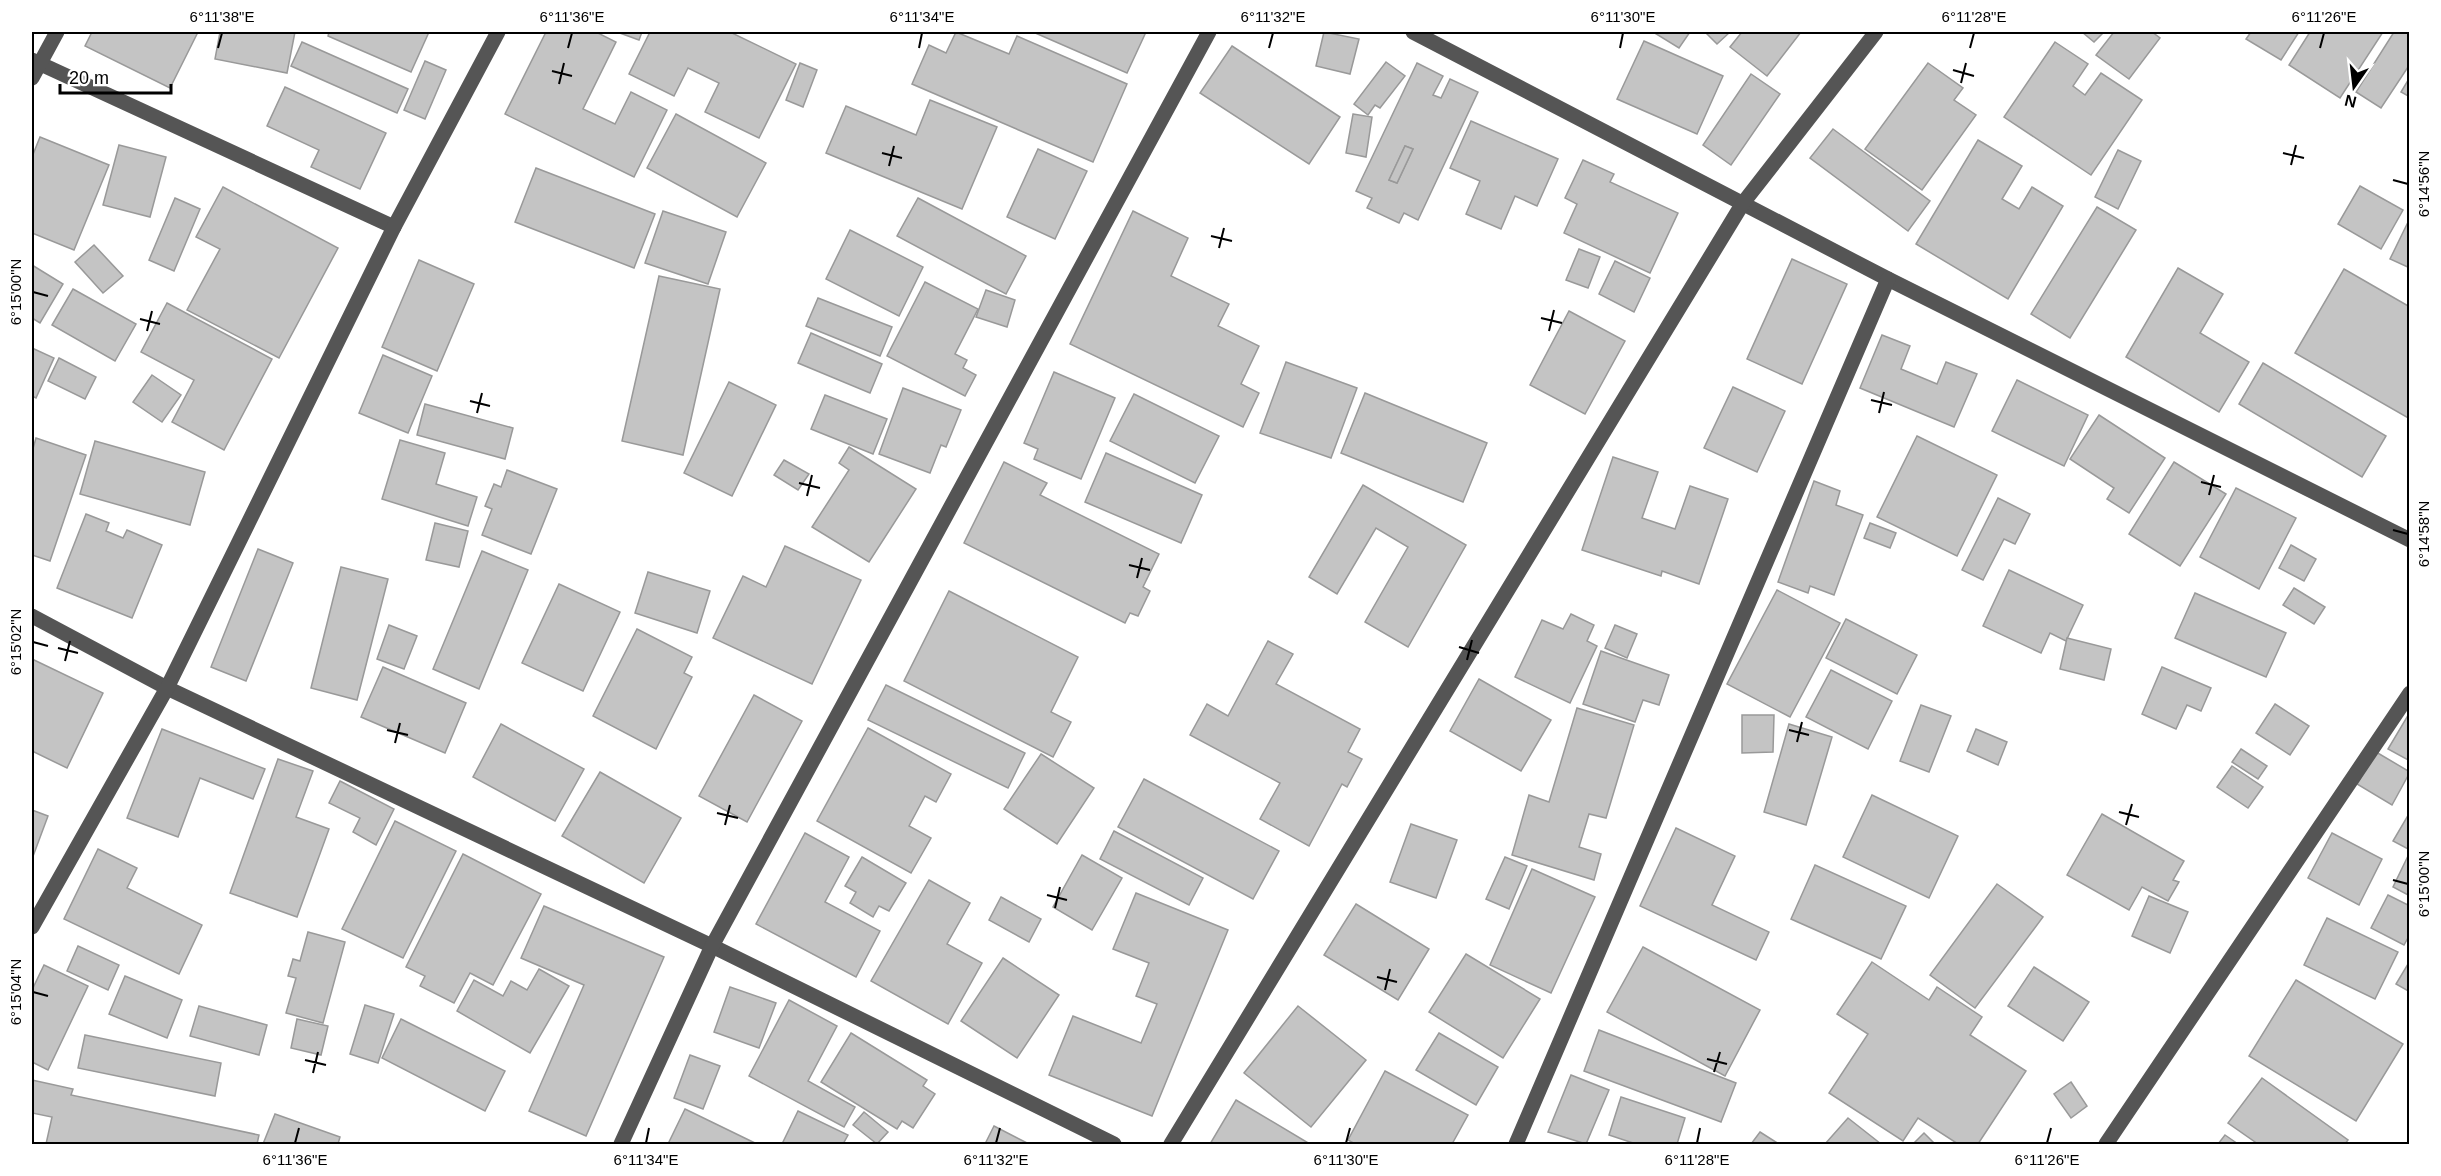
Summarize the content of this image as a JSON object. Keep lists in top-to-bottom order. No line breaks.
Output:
{"scale_bar":"20 m","north":"bottom","coordinates":["6°11'38\"E","6°11'36\"E","6°11'34\"E","6°11'32\"E","6°11'30\"E","6°11'28\"E","6°11'26\"E","6°14'56\"N","6°15'00\"N","6°14'58\"N","6°15'02\"N","6°15'04\"N"]}
